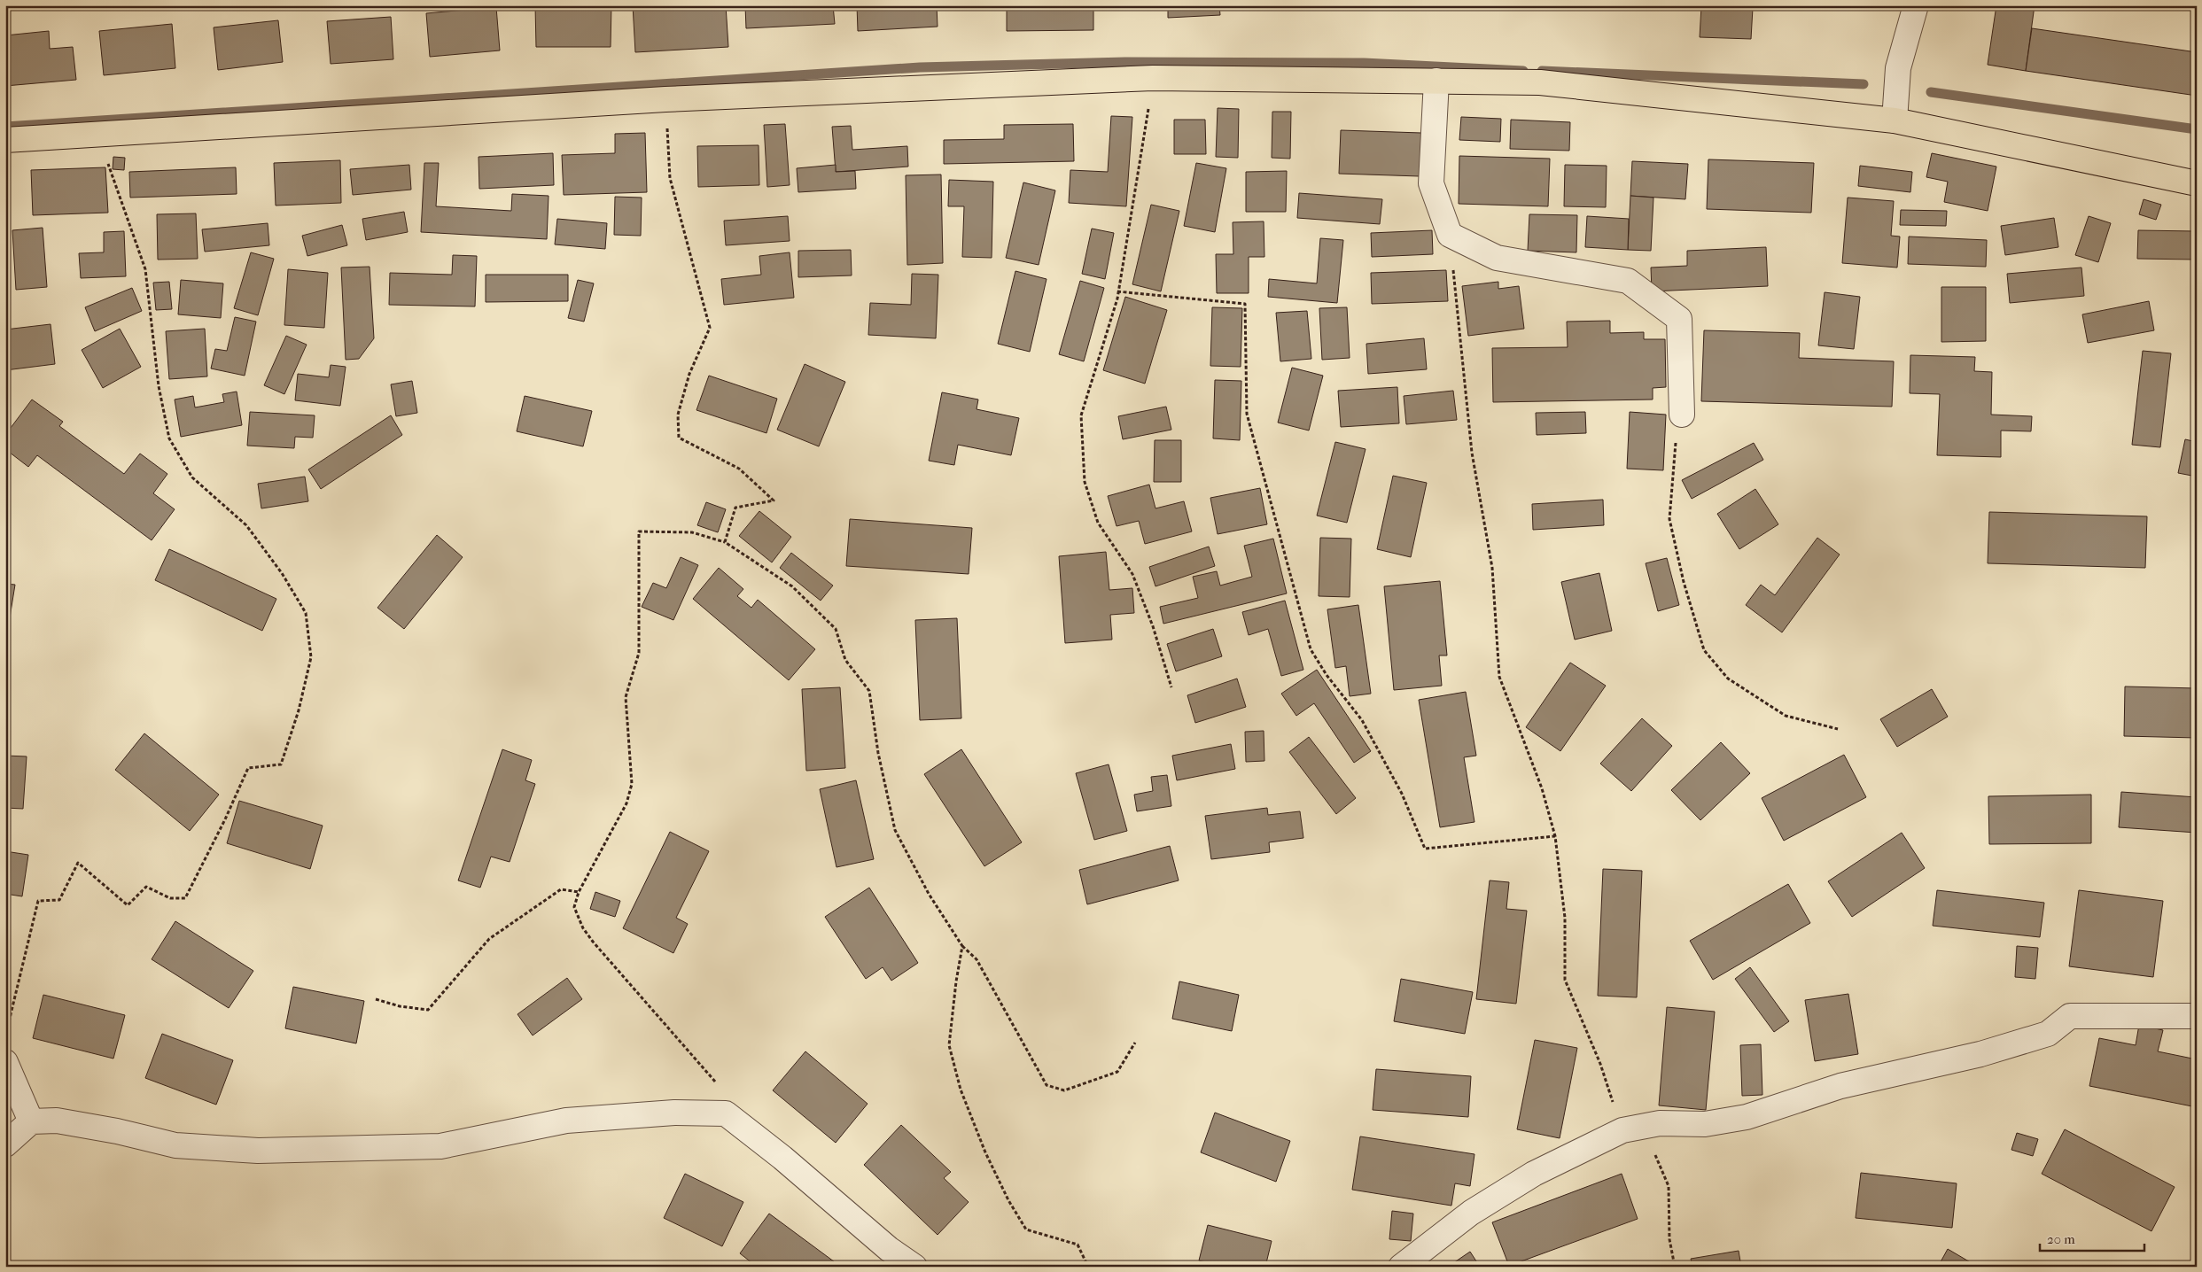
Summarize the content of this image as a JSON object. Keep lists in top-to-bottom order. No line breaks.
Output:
{"scale_bar":"20 m"}
